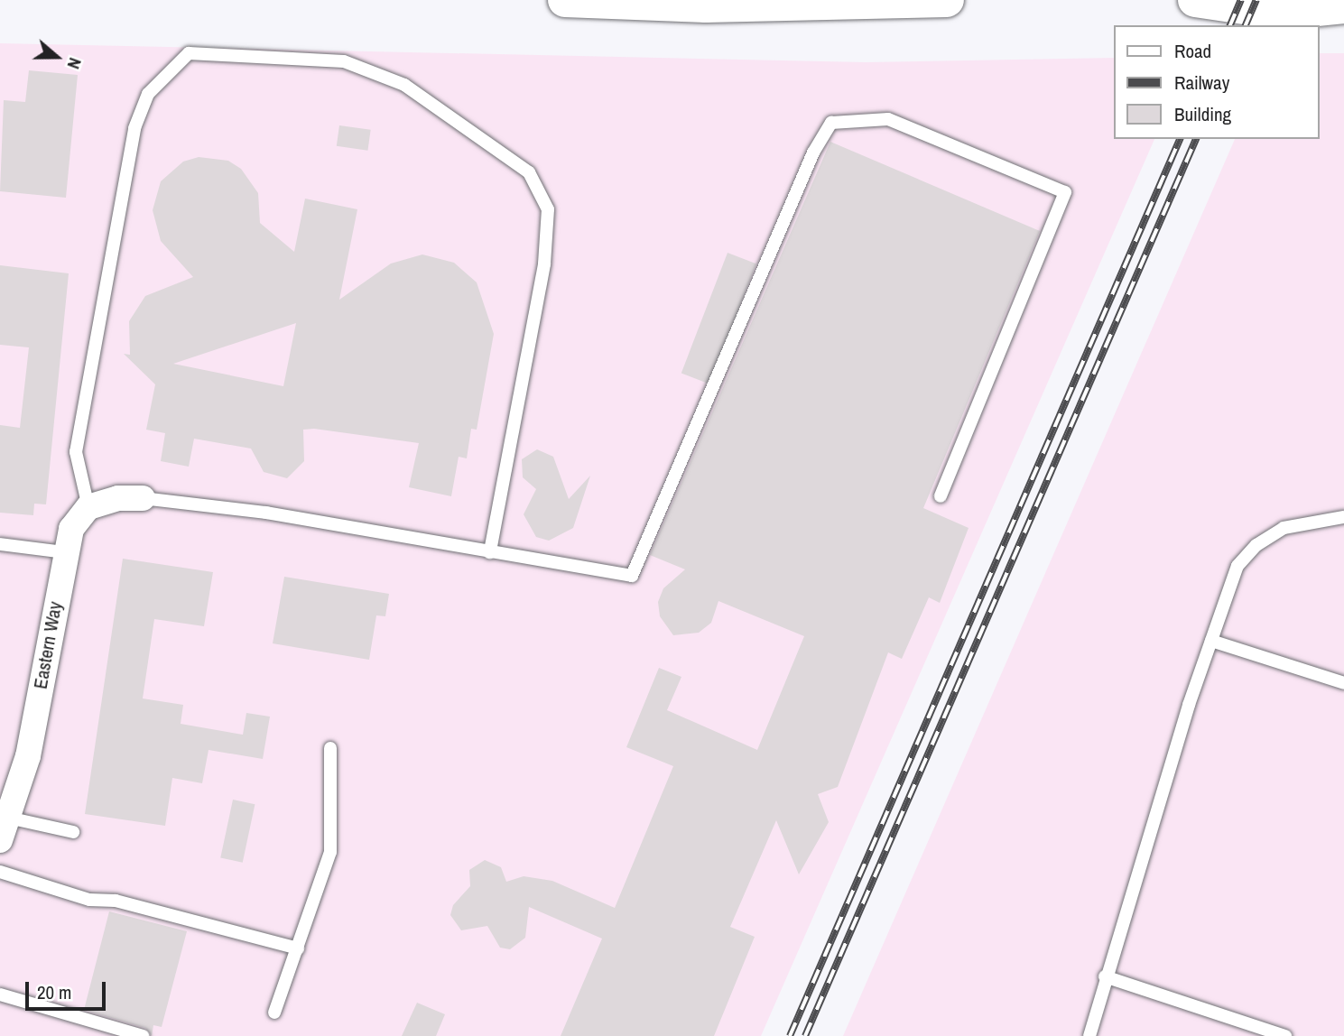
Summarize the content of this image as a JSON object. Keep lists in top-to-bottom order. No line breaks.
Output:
{"streets":{"street":["Eastern Way"]},"legend":["Road","Railway","Building"],"scale_bar":"20 m","north":"right"}
